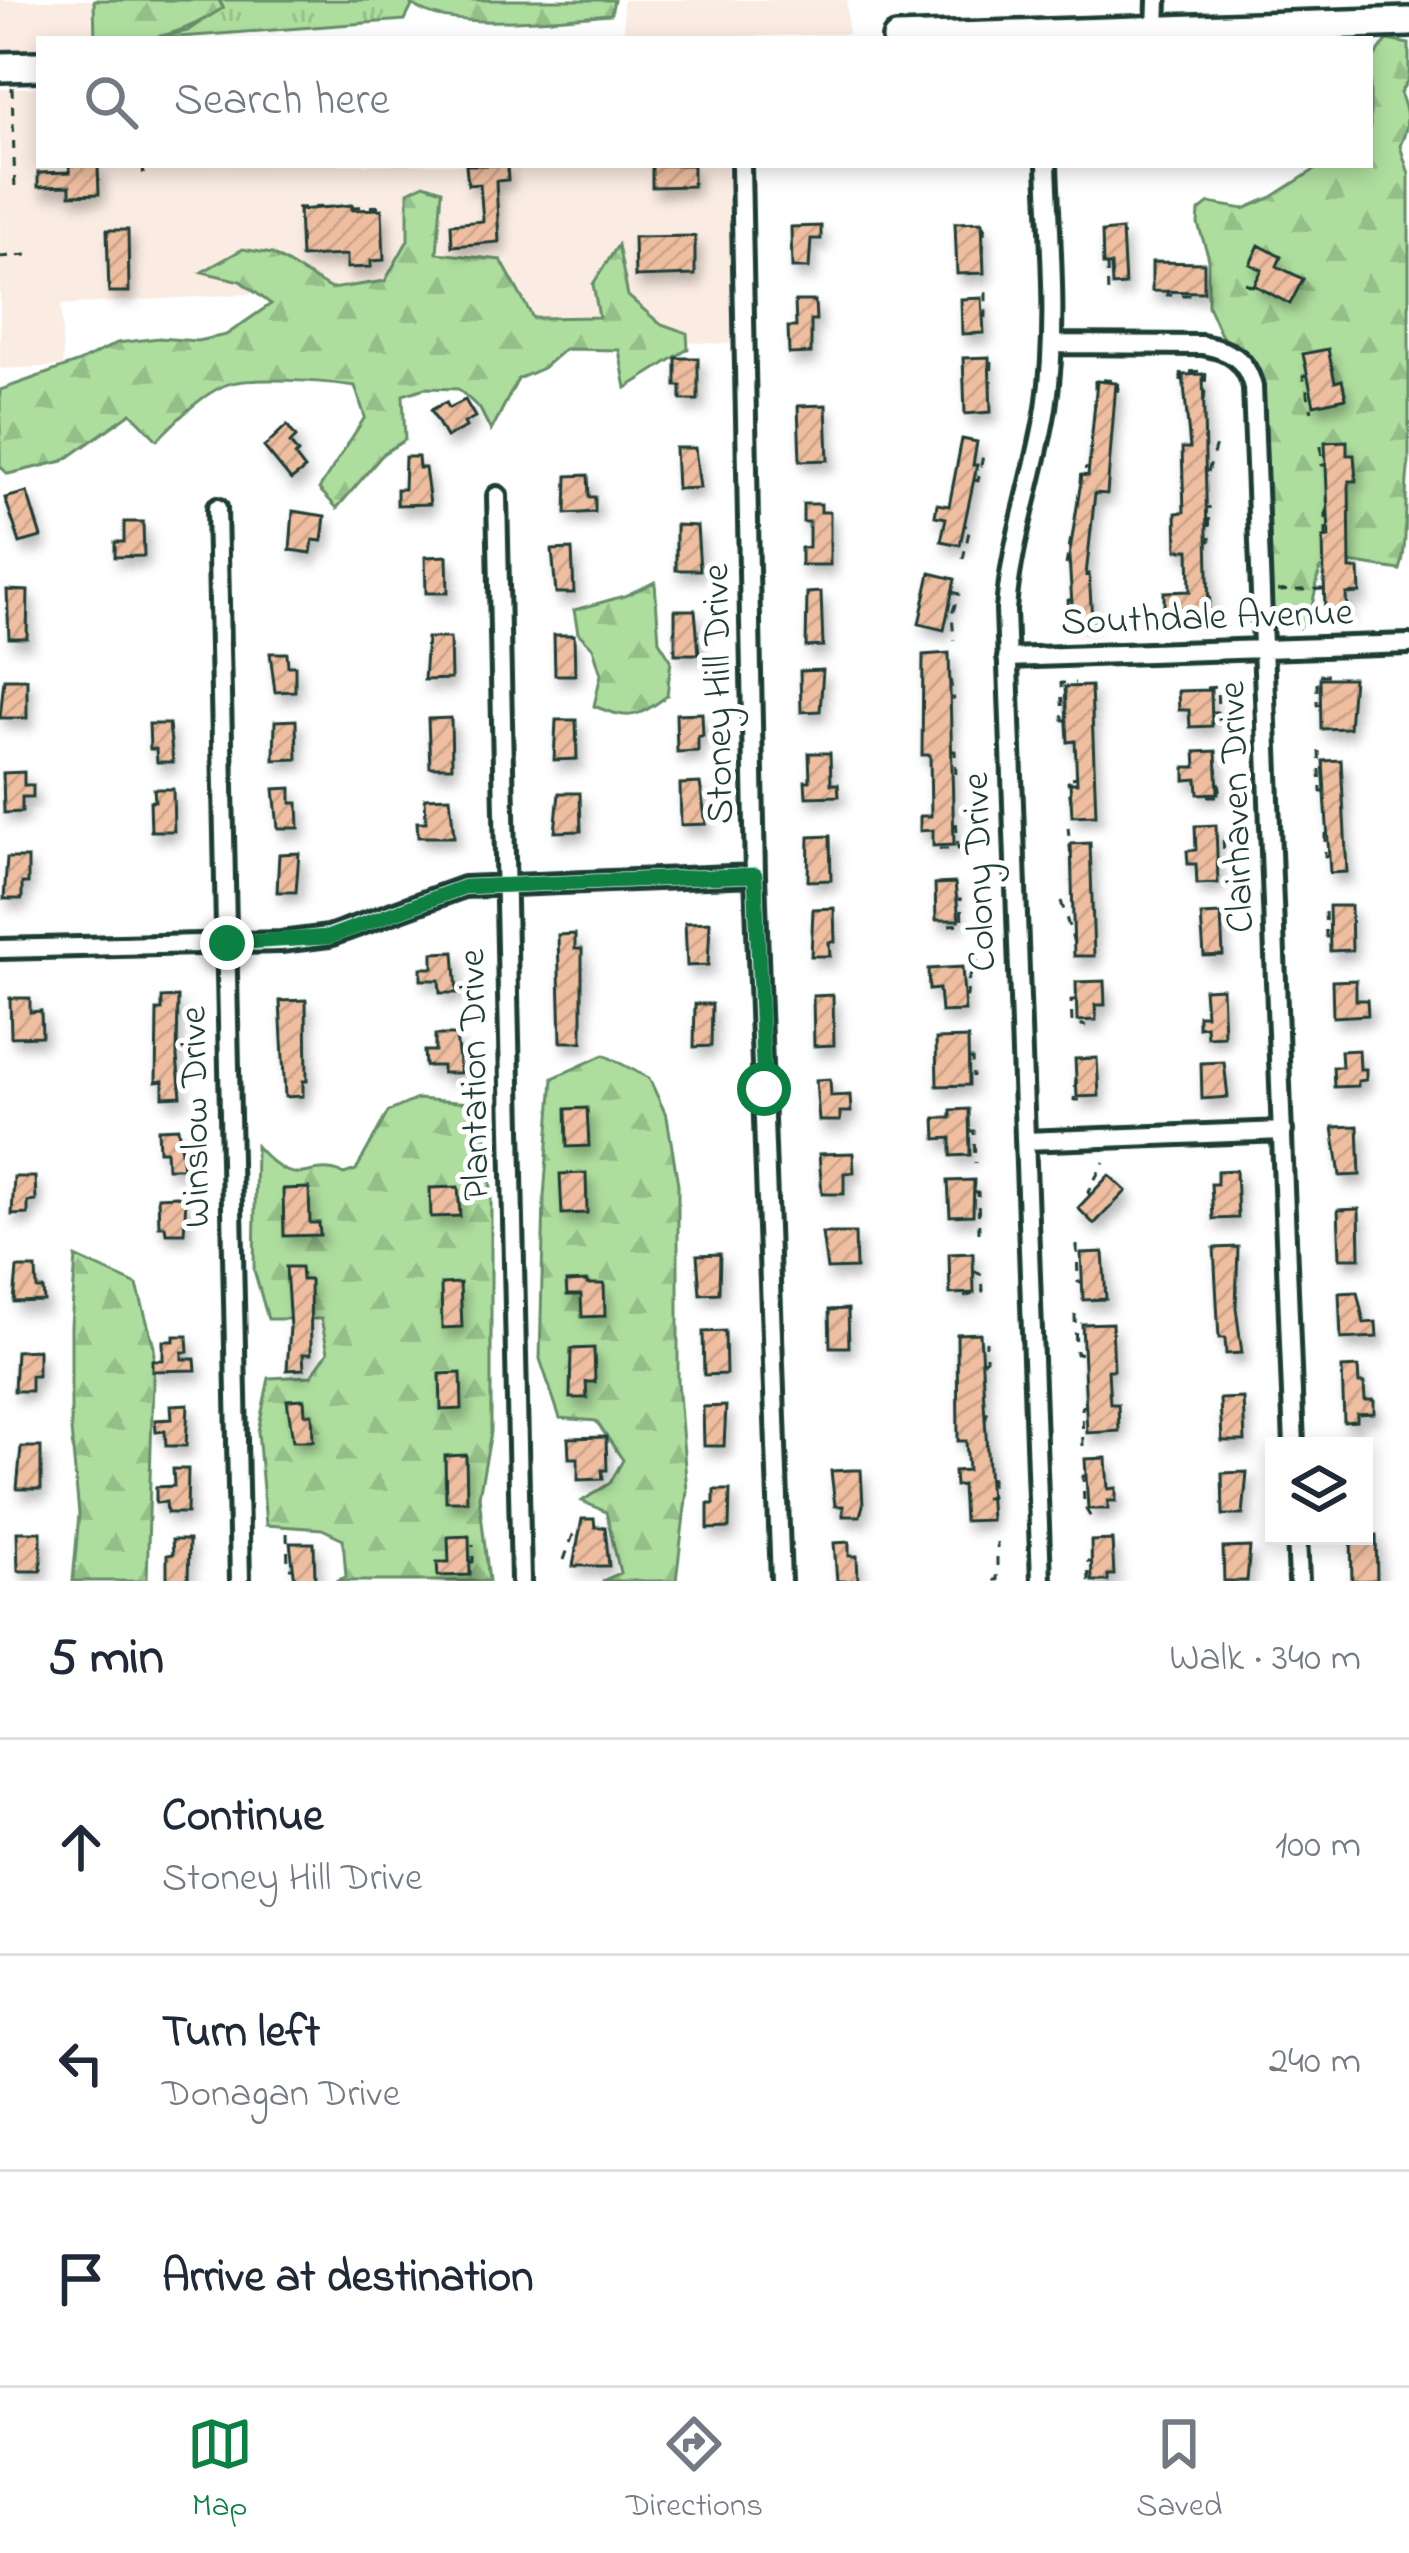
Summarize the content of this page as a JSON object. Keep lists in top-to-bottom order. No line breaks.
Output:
{"streets":{"street":["Southdale Avenue","Stoney Hill Drive","Clairhaven Drive","Colony Drive","Plantation Drive","Winslow Drive"]},"crossings":[["Southdale Avenue","Clairhaven Drive"],["Southdale Avenue","Colony Drive"],["Clairhaven Drive","Colony Drive"]],"page":{"search":"Search here","heading":["5 min","Walk · 340 m"],"list":[["Continue","Stoney Hill Drive","100 m"],["Turn left","Donagan Drive","240 m"],"Arrive at destination"],"nav":["Map","Directions","Saved"]}}
